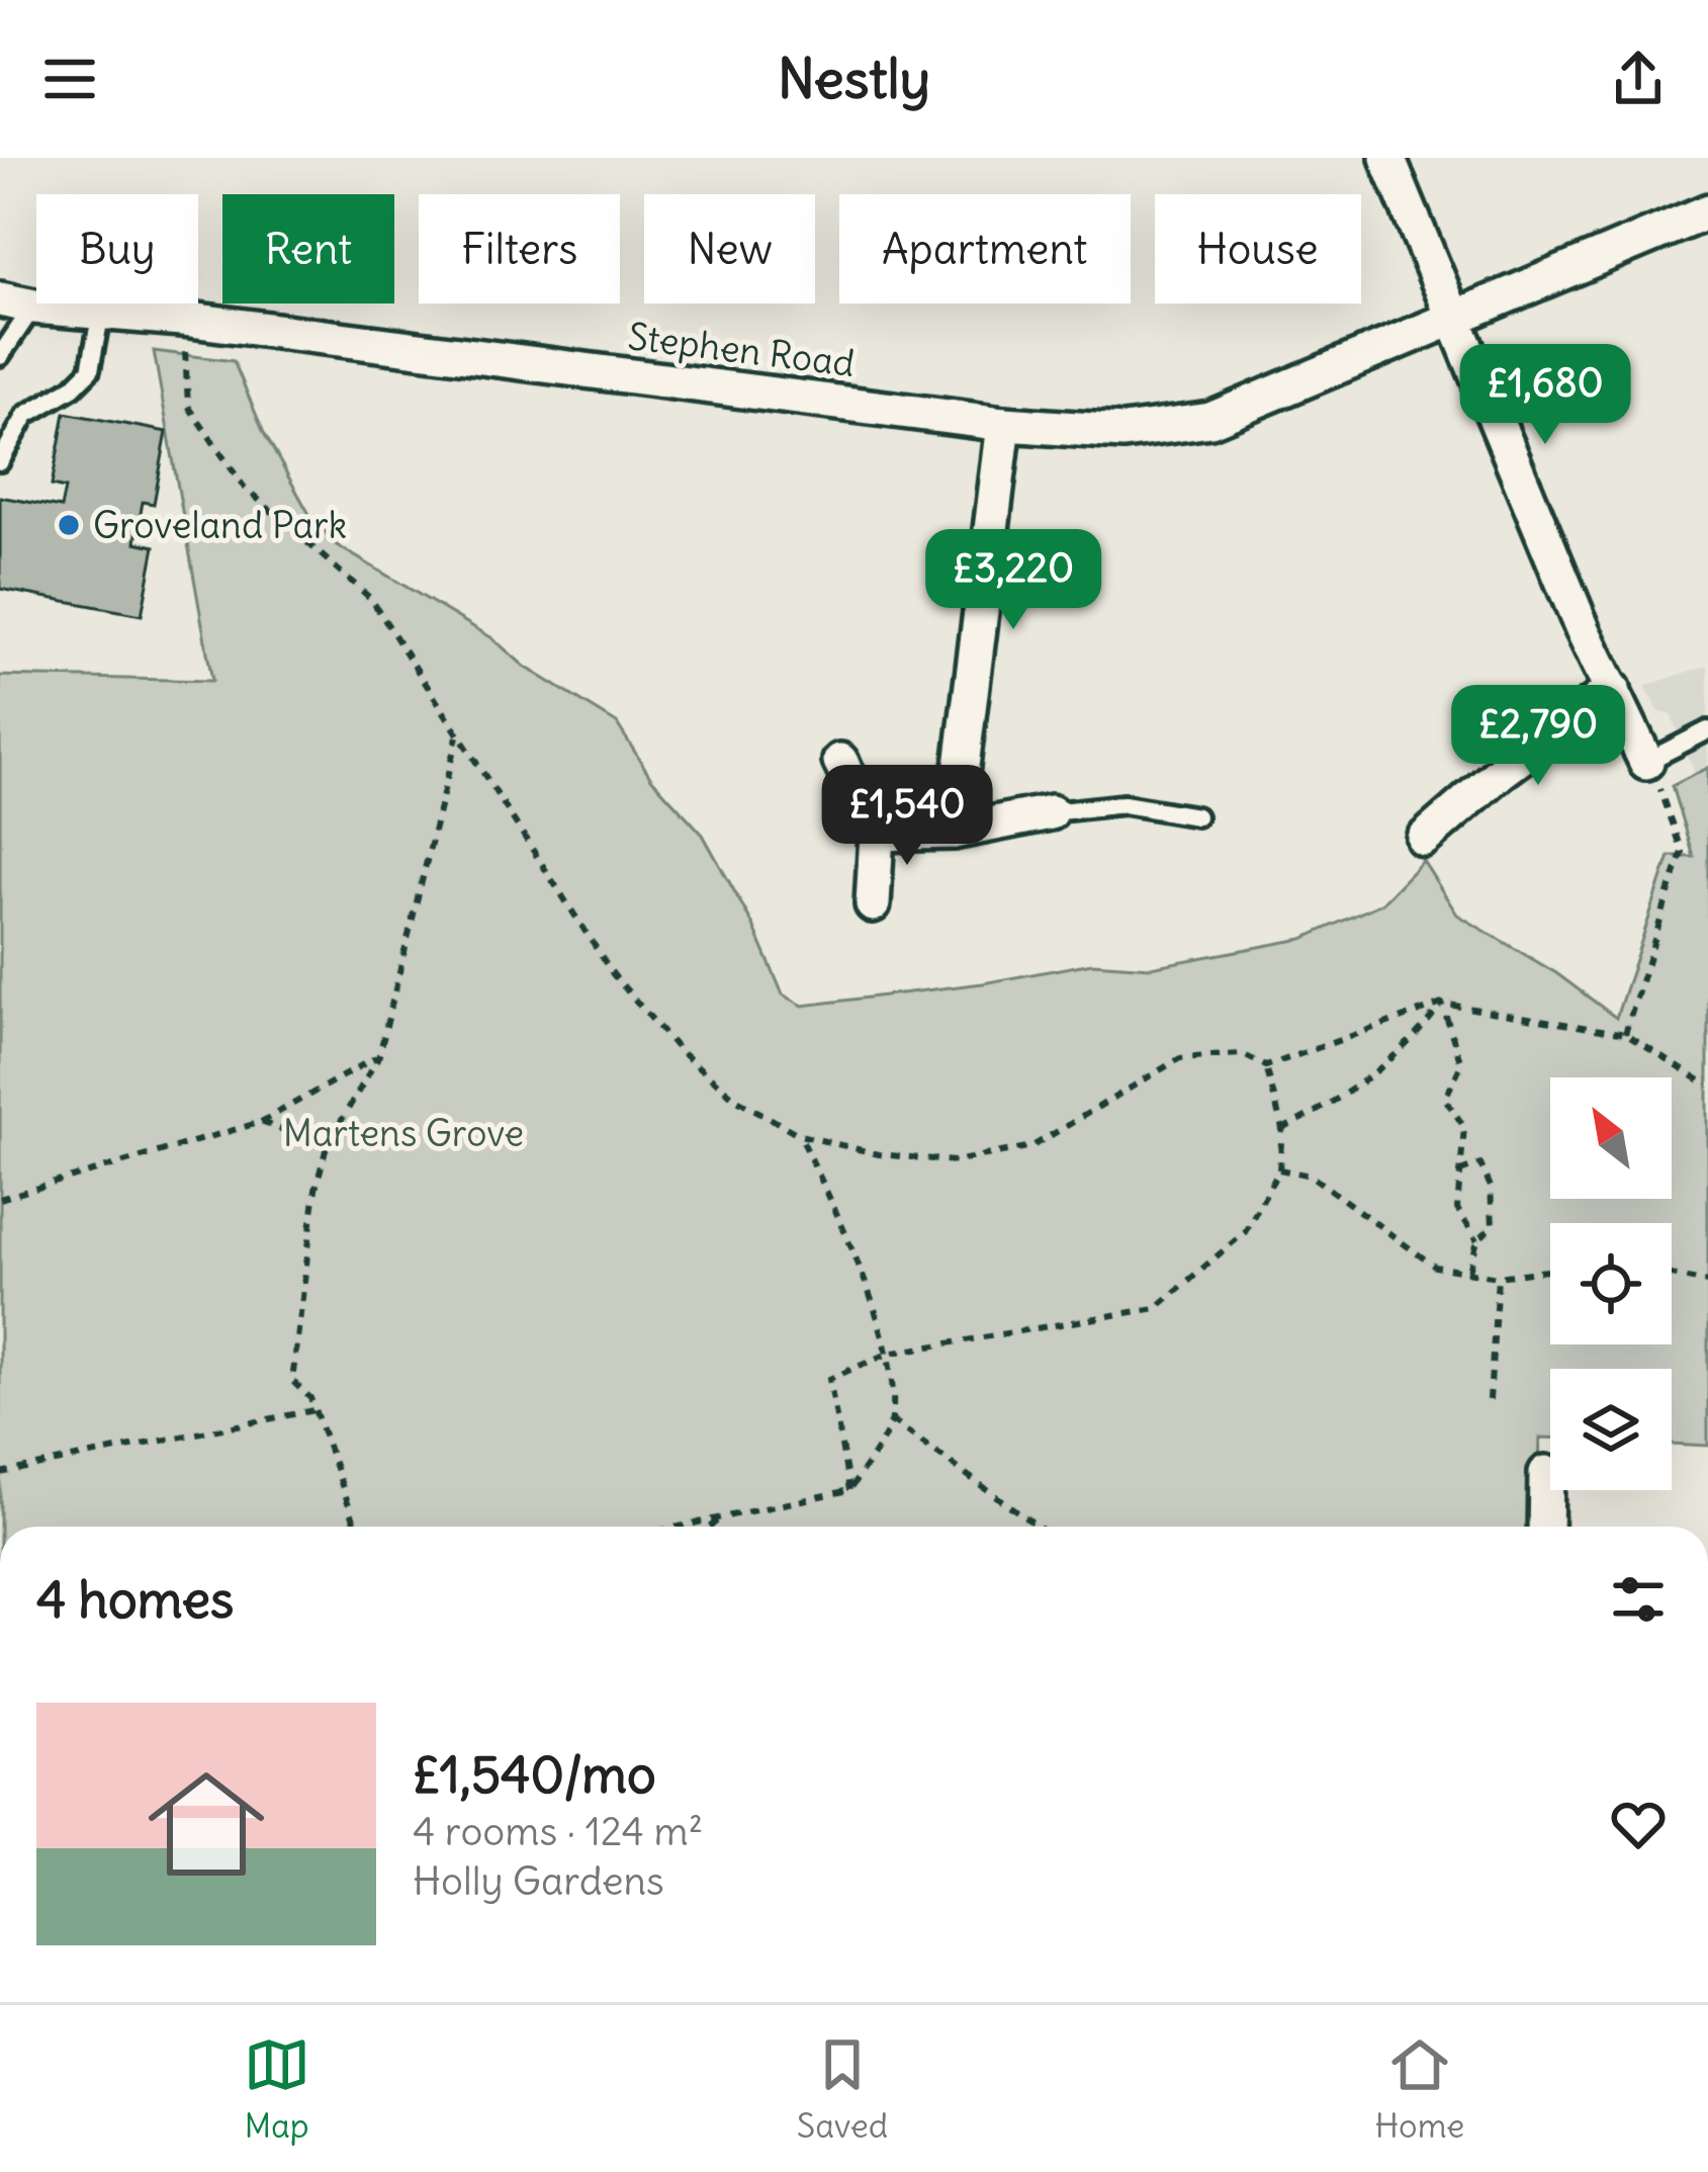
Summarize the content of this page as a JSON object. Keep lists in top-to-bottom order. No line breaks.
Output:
{"streets":{"street":["Stephen Road"]},"parks":["Martens Grove"],"places":["Groveland Park"],"north":"top left","page":{"header":"Nestly","chip":["Buy","Rent","Filters","New","Apartment","House"],"price":["£1,680","£3,220","£2,790","£1,540"],"heading":"4 homes","list":[{"name":"£1,540/mo","note":"4 rooms · 124 m² · Holly Gardens"}],"tabs":["Map","Saved","Home"]}}
